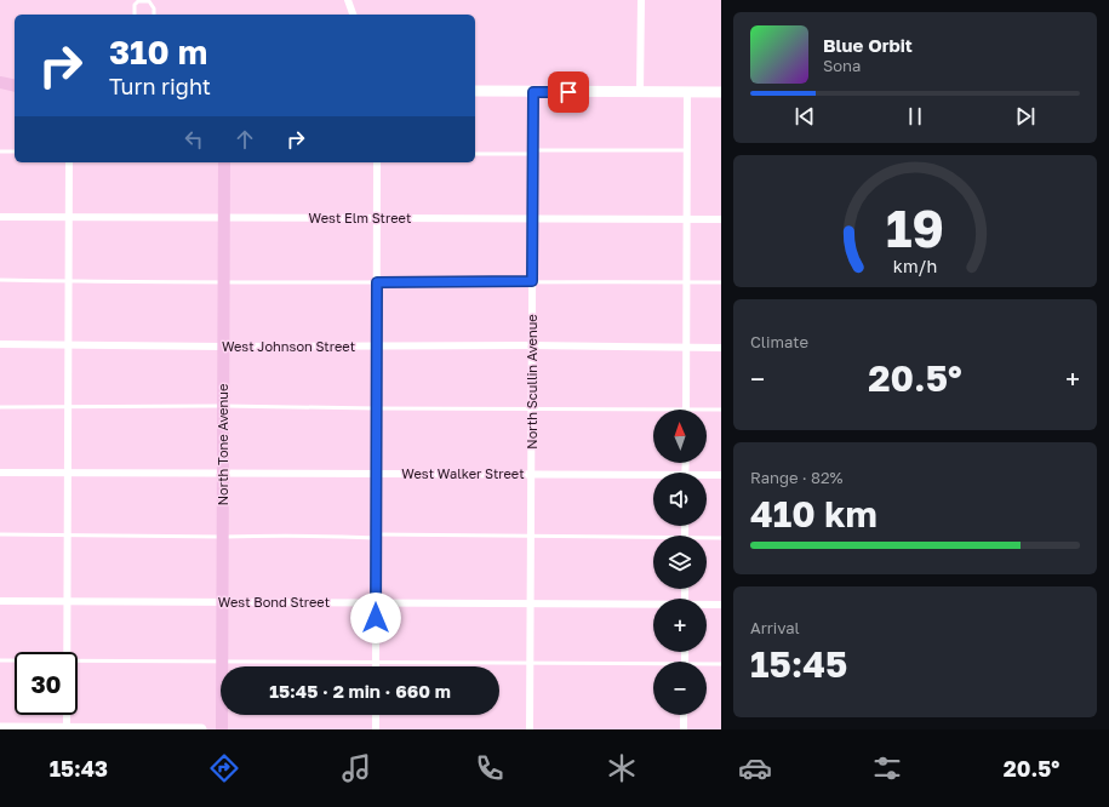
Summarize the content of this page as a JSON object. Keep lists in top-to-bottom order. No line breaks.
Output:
{"streets":{"main road":["North Tone Avenue"],"street":["West Elm Street","West Johnson Street","North Scullin Avenue","West Walker Street","West Bond Street"]},"crossings":[["West Elm Street","North Scullin Avenue"],["West Elm Street","North Tone Avenue"],["West Johnson Street","North Scullin Avenue"],["West Johnson Street","North Tone Avenue"],["North Scullin Avenue","West Walker Street"],["North Scullin Avenue","West Bond Street"],["North Tone Avenue","West Walker Street"],["North Tone Avenue","West Bond Street"]],"north":"top","page":{"turn":["310 m","Turn right"],"song":["Blue Orbit","Sona"],"tile":["Climate",["Range · 82%","410 km"],["Arrival","15:45"]],"heat":["−","20.5°","+"],"map_buttons":["+","−"],"limit":"30","trip":"15:45 · 2 min · 660 m","tabs":["15:43","20.5°"],"gauge":["19","km/h"]}}
